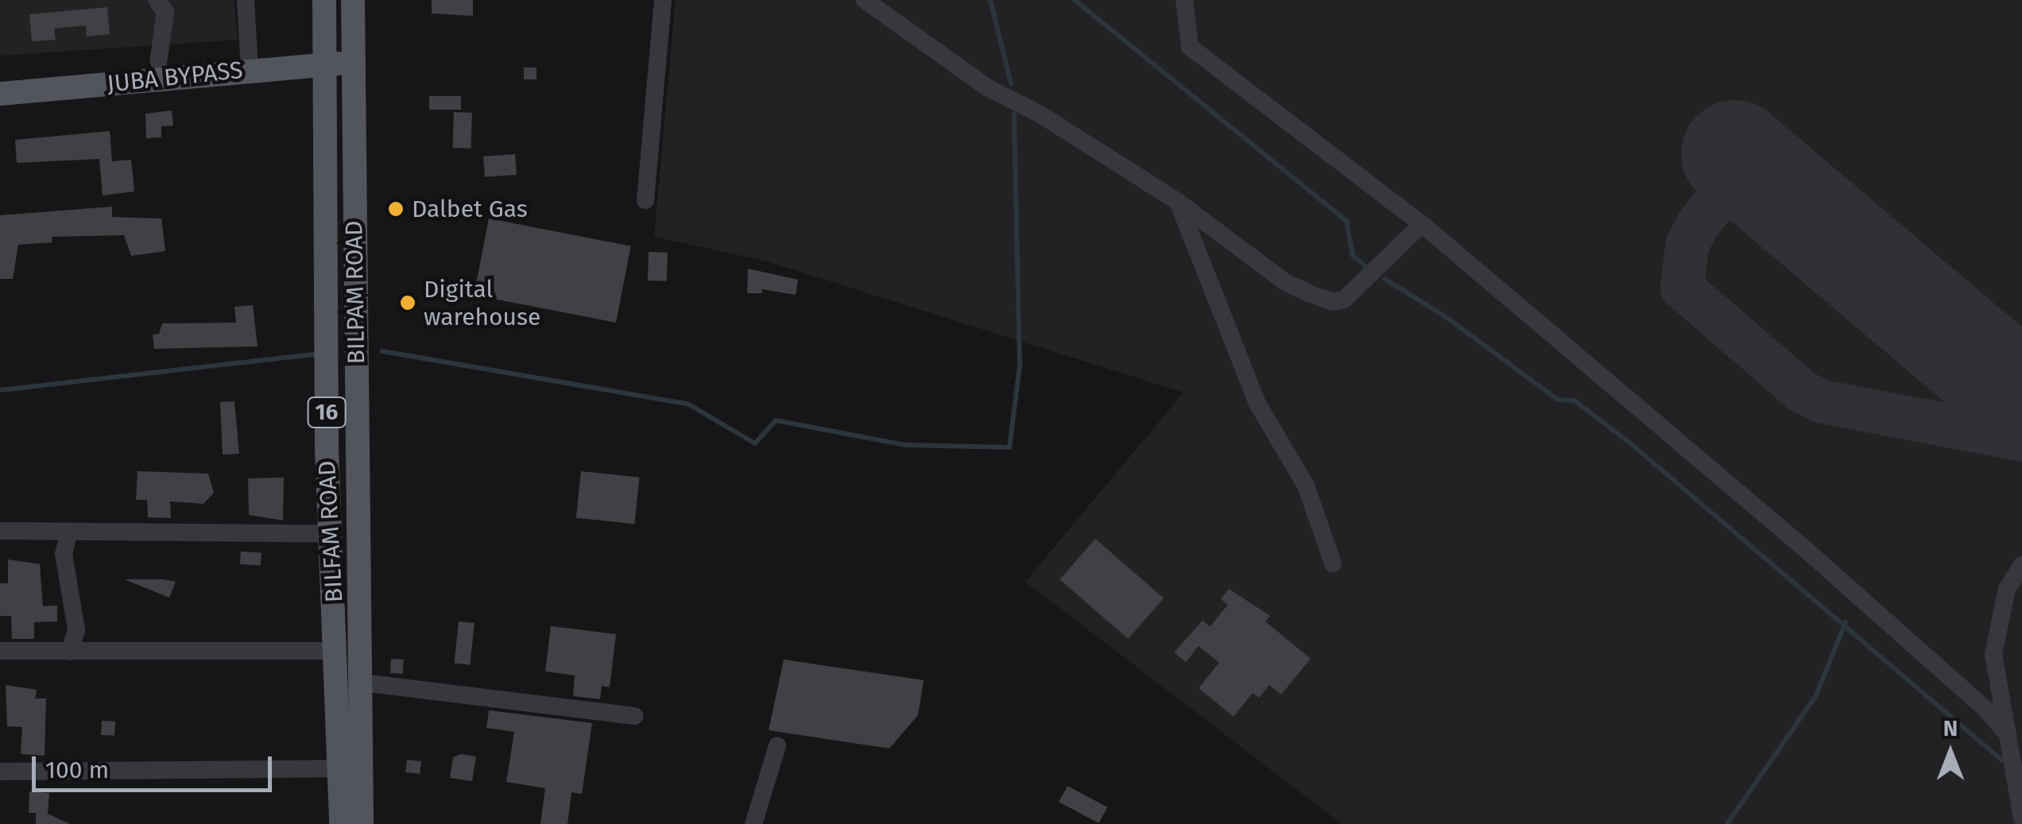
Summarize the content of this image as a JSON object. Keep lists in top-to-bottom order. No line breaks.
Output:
{"streets":{"main road":["JUBA BYPASS","BILPAM ROAD","16","BILFAM ROAD"]},"crossings":[["JUBA BYPASS","BILPAM ROAD"]],"places":["Dalbet Gas","Digital warehouse"],"scale_bar":"100 m","north":"top"}
